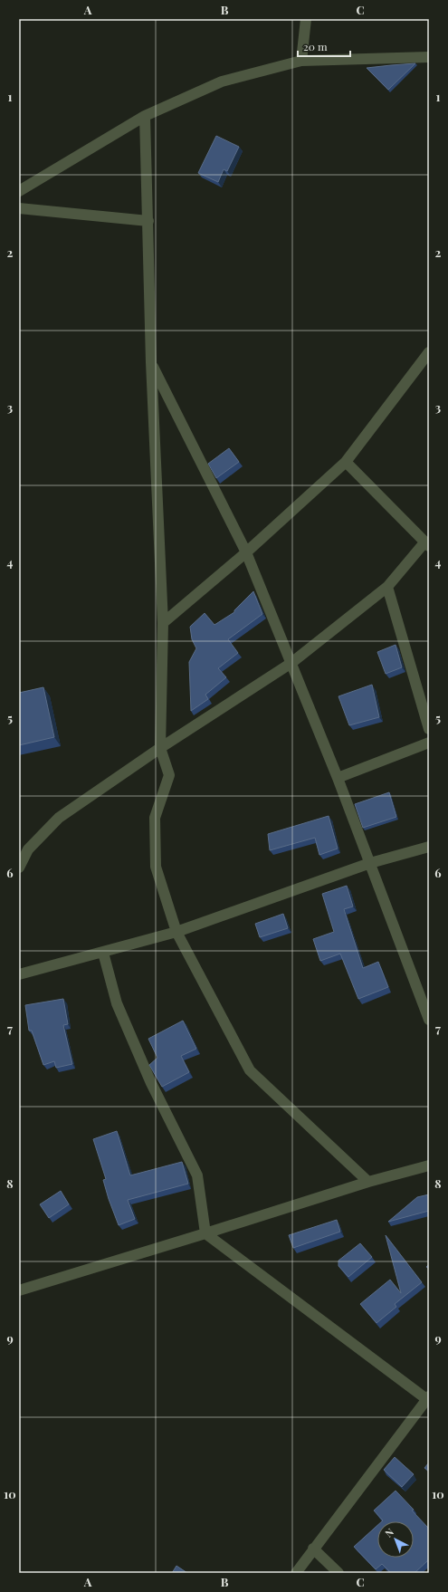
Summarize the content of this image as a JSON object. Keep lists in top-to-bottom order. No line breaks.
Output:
{"scale_bar":"20 m","north":"top left","grid":{"columns":["A","B","C"],"rows":["1","2","3","4","5","6","7","8","9","10"]}}
